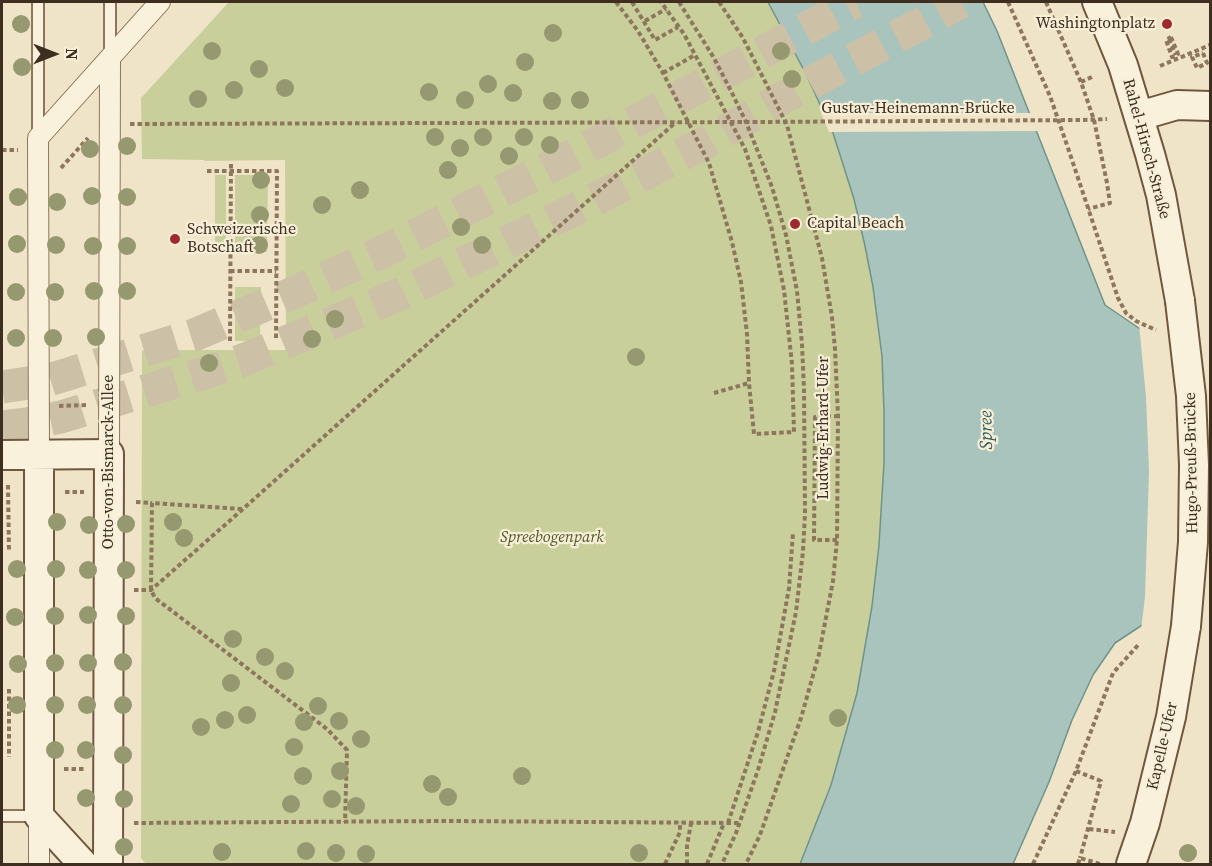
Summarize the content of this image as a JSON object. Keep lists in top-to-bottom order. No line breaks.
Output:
{"streets":{"street":["Rahel-Hirsch-Straße","Otto-von-Bismarck-Allee","Hugo-Preuß-Brücke","Kapelle-Ufer"],"path":["Gustav-Heinemann-Brücke","Ludwig-Erhard-Ufer"]},"crossings":[["Rahel-Hirsch-Straße","Hugo-Preuß-Brücke"],["Hugo-Preuß-Brücke","Kapelle-Ufer"]],"water":["Spree"],"parks":["Spreebogenpark"],"places":["Washingtonplatz","Capital Beach","Schweizerische Botschaft"],"north":"right"}
